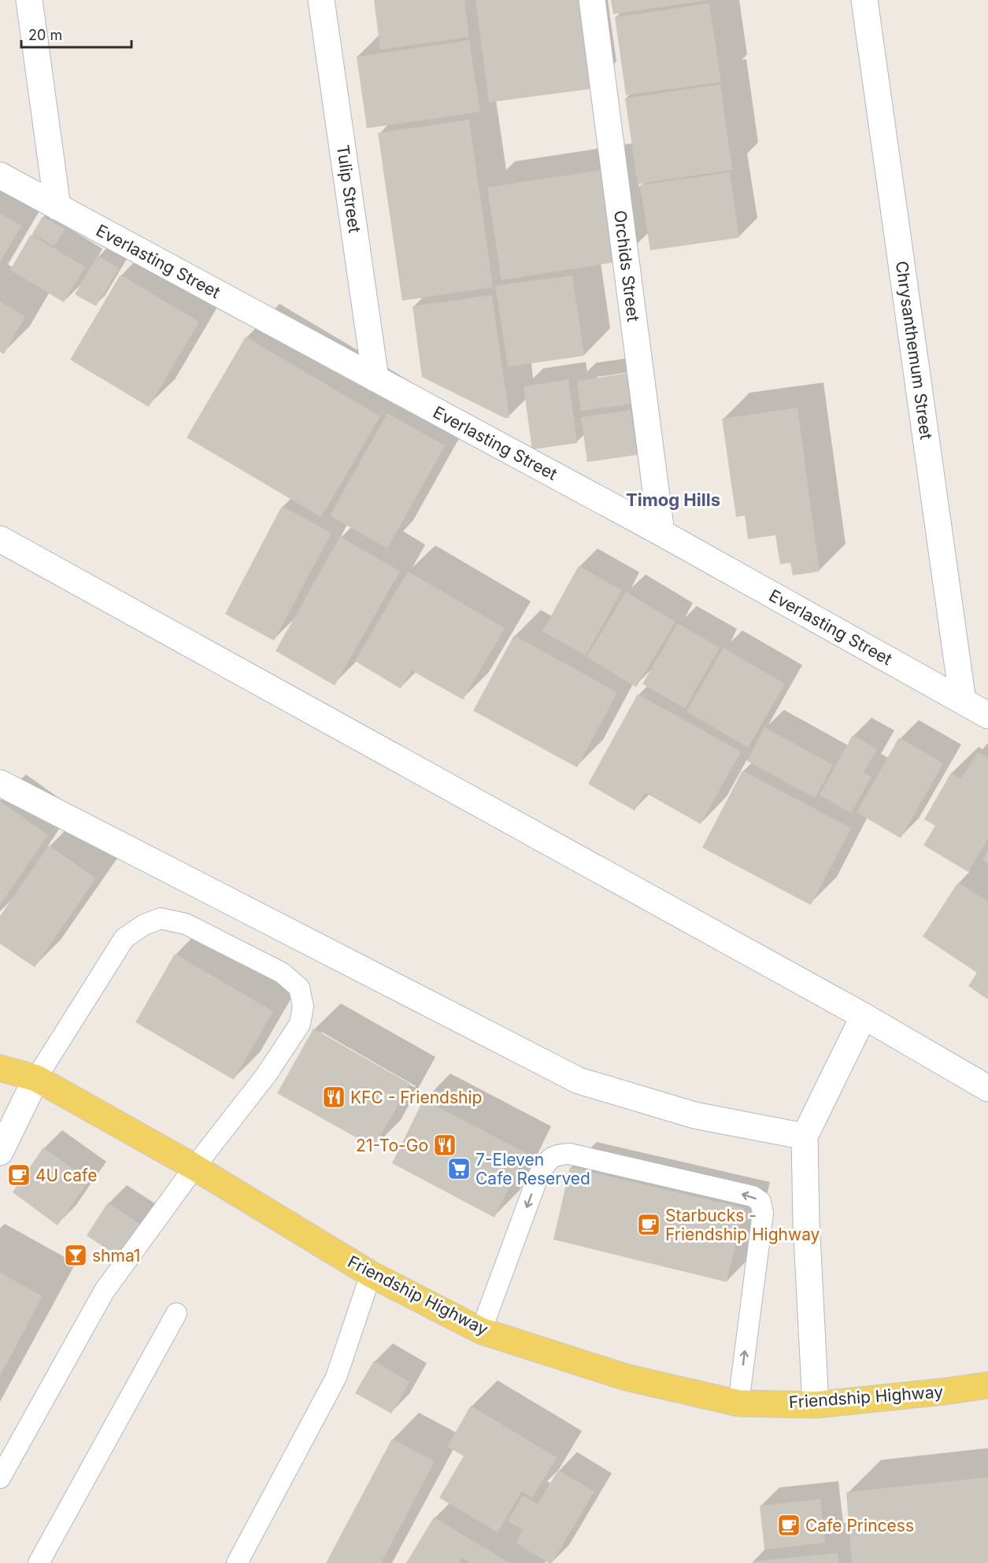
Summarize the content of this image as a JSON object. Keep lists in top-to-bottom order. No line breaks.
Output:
{"streets":{"main road":["Friendship Highway"],"street":["Tulip Street","Everlasting Street","Orchids Street","Chrysanthemum Street"]},"crossings":[["Tulip Street","Everlasting Street"],["Everlasting Street","Orchids Street"],["Everlasting Street","Chrysanthemum Street"]],"districts":["Timog Hills"],"places":{"restaurant":["KFC - Friendship","21-To-Go"],"supermarket":["7-Eleven Cafe Reserved"],"cafe":["4U cafe","Starbucks - Friendship Highway","Cafe Princess"],"bar":["shma1"]},"scale_bar":"20 m"}
